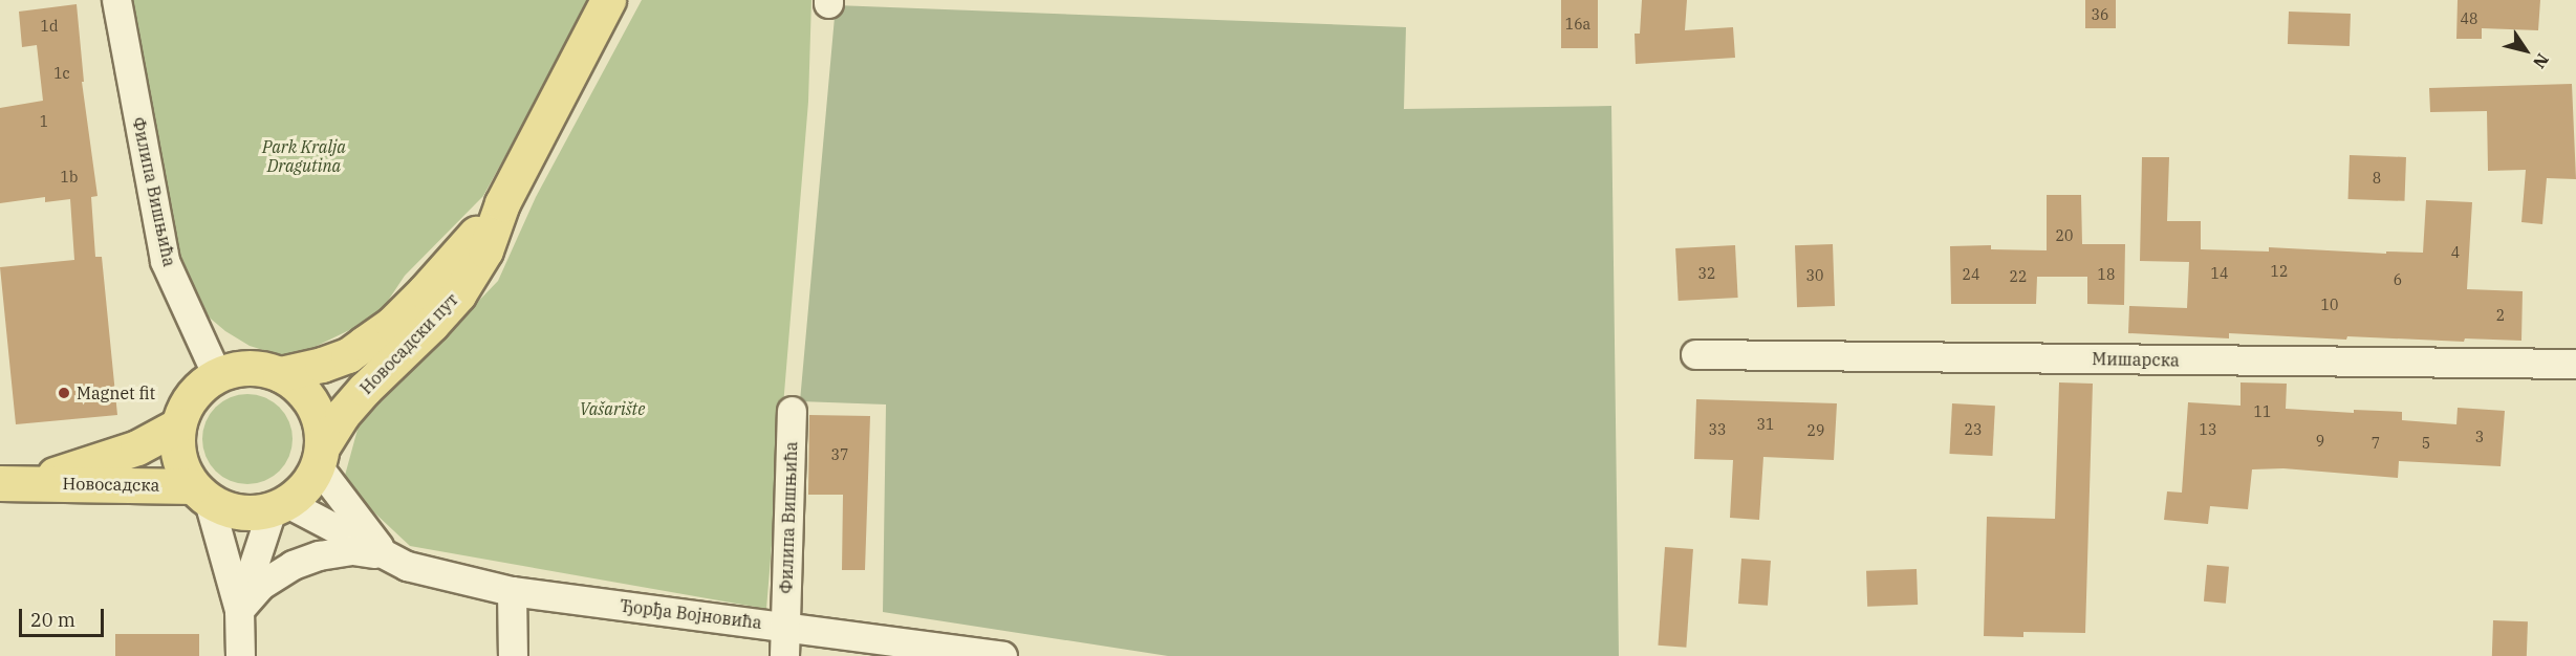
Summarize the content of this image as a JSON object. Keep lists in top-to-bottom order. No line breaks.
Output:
{"streets":{"main road":["Новосадски пут","Новосадска"],"street":["Филипа Вишњића","Мишарска","Ђорђа Војновића"]},"crossings":[["Филипа Вишњића","Новосадски пут"],["Филипа Вишњића","Новосадска"],["Филипа Вишњића","Ђорђа Војновића"],["Новосадски пут","Новосадска"],["Новосадски пут","Ђорђа Војновића"],["Новосадска","Ђорђа Војновића"]],"parks":["Park Kralja Dragutina","Vašarište"],"places":["Magnet fit"],"house_numbers":["36","48","16a","1d","1c","1","1b","8","20","4","12","32","14","24","18","30","22","6","10","2","11","31","33","23","13","29","3","9","7","5","37"],"scale_bar":"20 m","north":"bottom right"}
